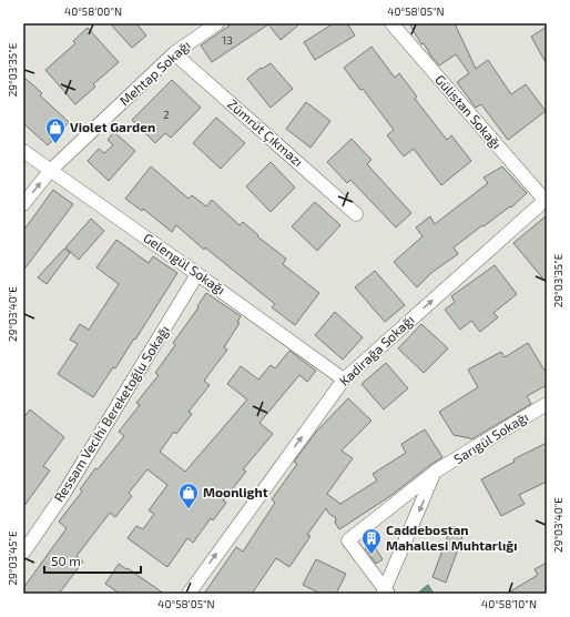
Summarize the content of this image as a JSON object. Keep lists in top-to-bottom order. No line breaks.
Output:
{"streets":{"street":["Mehtap Sokağı","Gülistan Sokağı","Zümrüt Çıkmazı","Gelengül Sokağı","Kadirağa Sokağı","Ressam Vecihi Bereketoğlu Sokağı","Sarıgül Sokağı"]},"crossings":[["Mehtap Sokağı","Zümrüt Çıkmazı"],["Mehtap Sokağı","Gelengül Sokağı"],["Gülistan Sokağı","Kadirağa Sokağı"],["Gelengül Sokağı","Kadirağa Sokağı"],["Gelengül Sokağı","Ressam Vecihi Bereketoğlu Sokağı"]],"one_way":["Kadirağa Sokağı"],"places":{"shop":["Violet Garden","Moonlight"],"building":["Caddebostan Mahallesi Muhtarlığı"]},"house_numbers":["13","2"],"scale_bar":"50 m","coordinates":["40°58'00\"N","40°58'05\"N","29°03'35\"E","29°03'40\"E","29°03'45\"E","40°58'10\"N"]}
